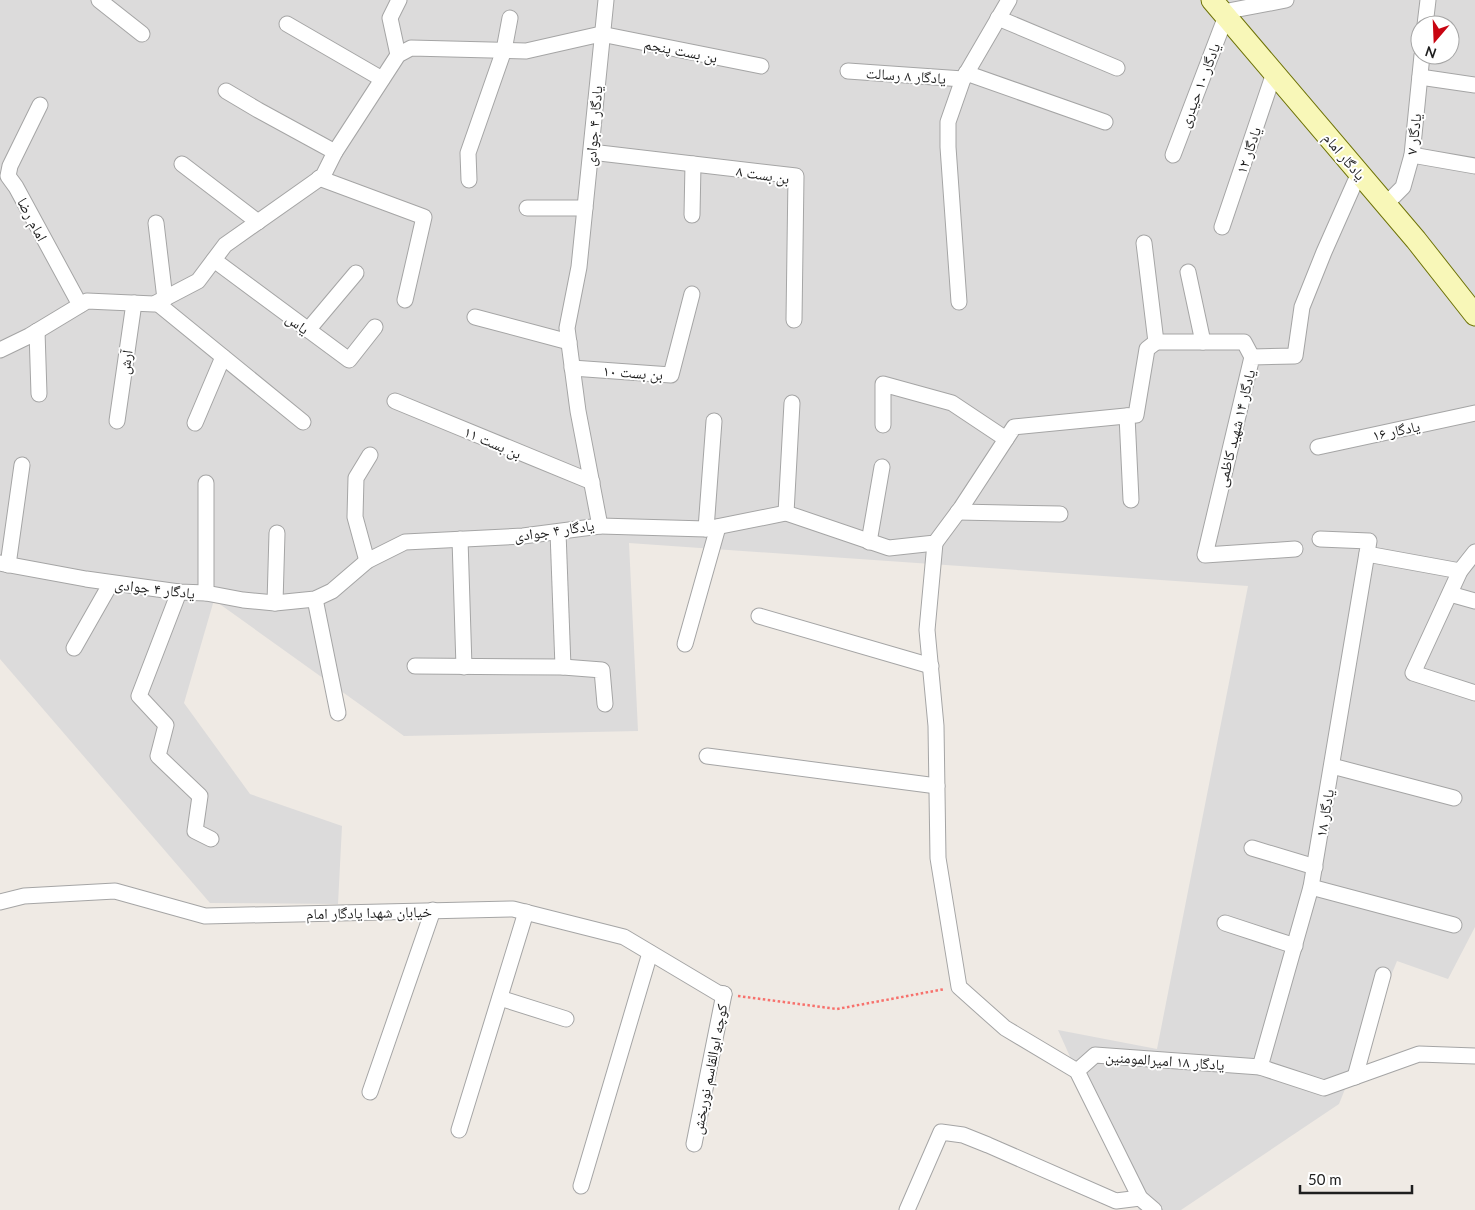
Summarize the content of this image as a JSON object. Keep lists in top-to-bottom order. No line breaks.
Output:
{"streets":{"main road":["یادگار امام"],"street":["بن بست پنجم","یادگار ۸ رسالت","یادگار ۱۰ حیدری","یادگار ۴ جوادی","یادگار ۷","یادگار ۱۲","بن بست ۸","امام رضا","یاس","آرش","بن بست ۱۰","یادگار ۱۴ شهید کاظمی","یادگار ۱۶","بن بست ۱۱","یادگار ۱۸","خیابان شهدا یادگار امام","یادگار ۱۸ امیرالمومنین"]},"crossings":[["بن بست پنجم","یادگار ۴ جوادی"],["یادگار ۱۰ حیدری","یادگار امام"],["یادگار ۴ جوادی","بن بست ۸"],["یادگار ۴ جوادی","بن بست ۱۰"],["یادگار ۴ جوادی","بن بست ۱۱"],["یادگار ۷","یادگار امام"],["یادگار ۱۲","یادگار امام"],["یادگار امام","یادگار ۱۴ شهید کاظمی"],["یادگار ۱۸","یادگار ۱۸ امیرالمومنین"]],"scale_bar":"50 m","north":"bottom"}
